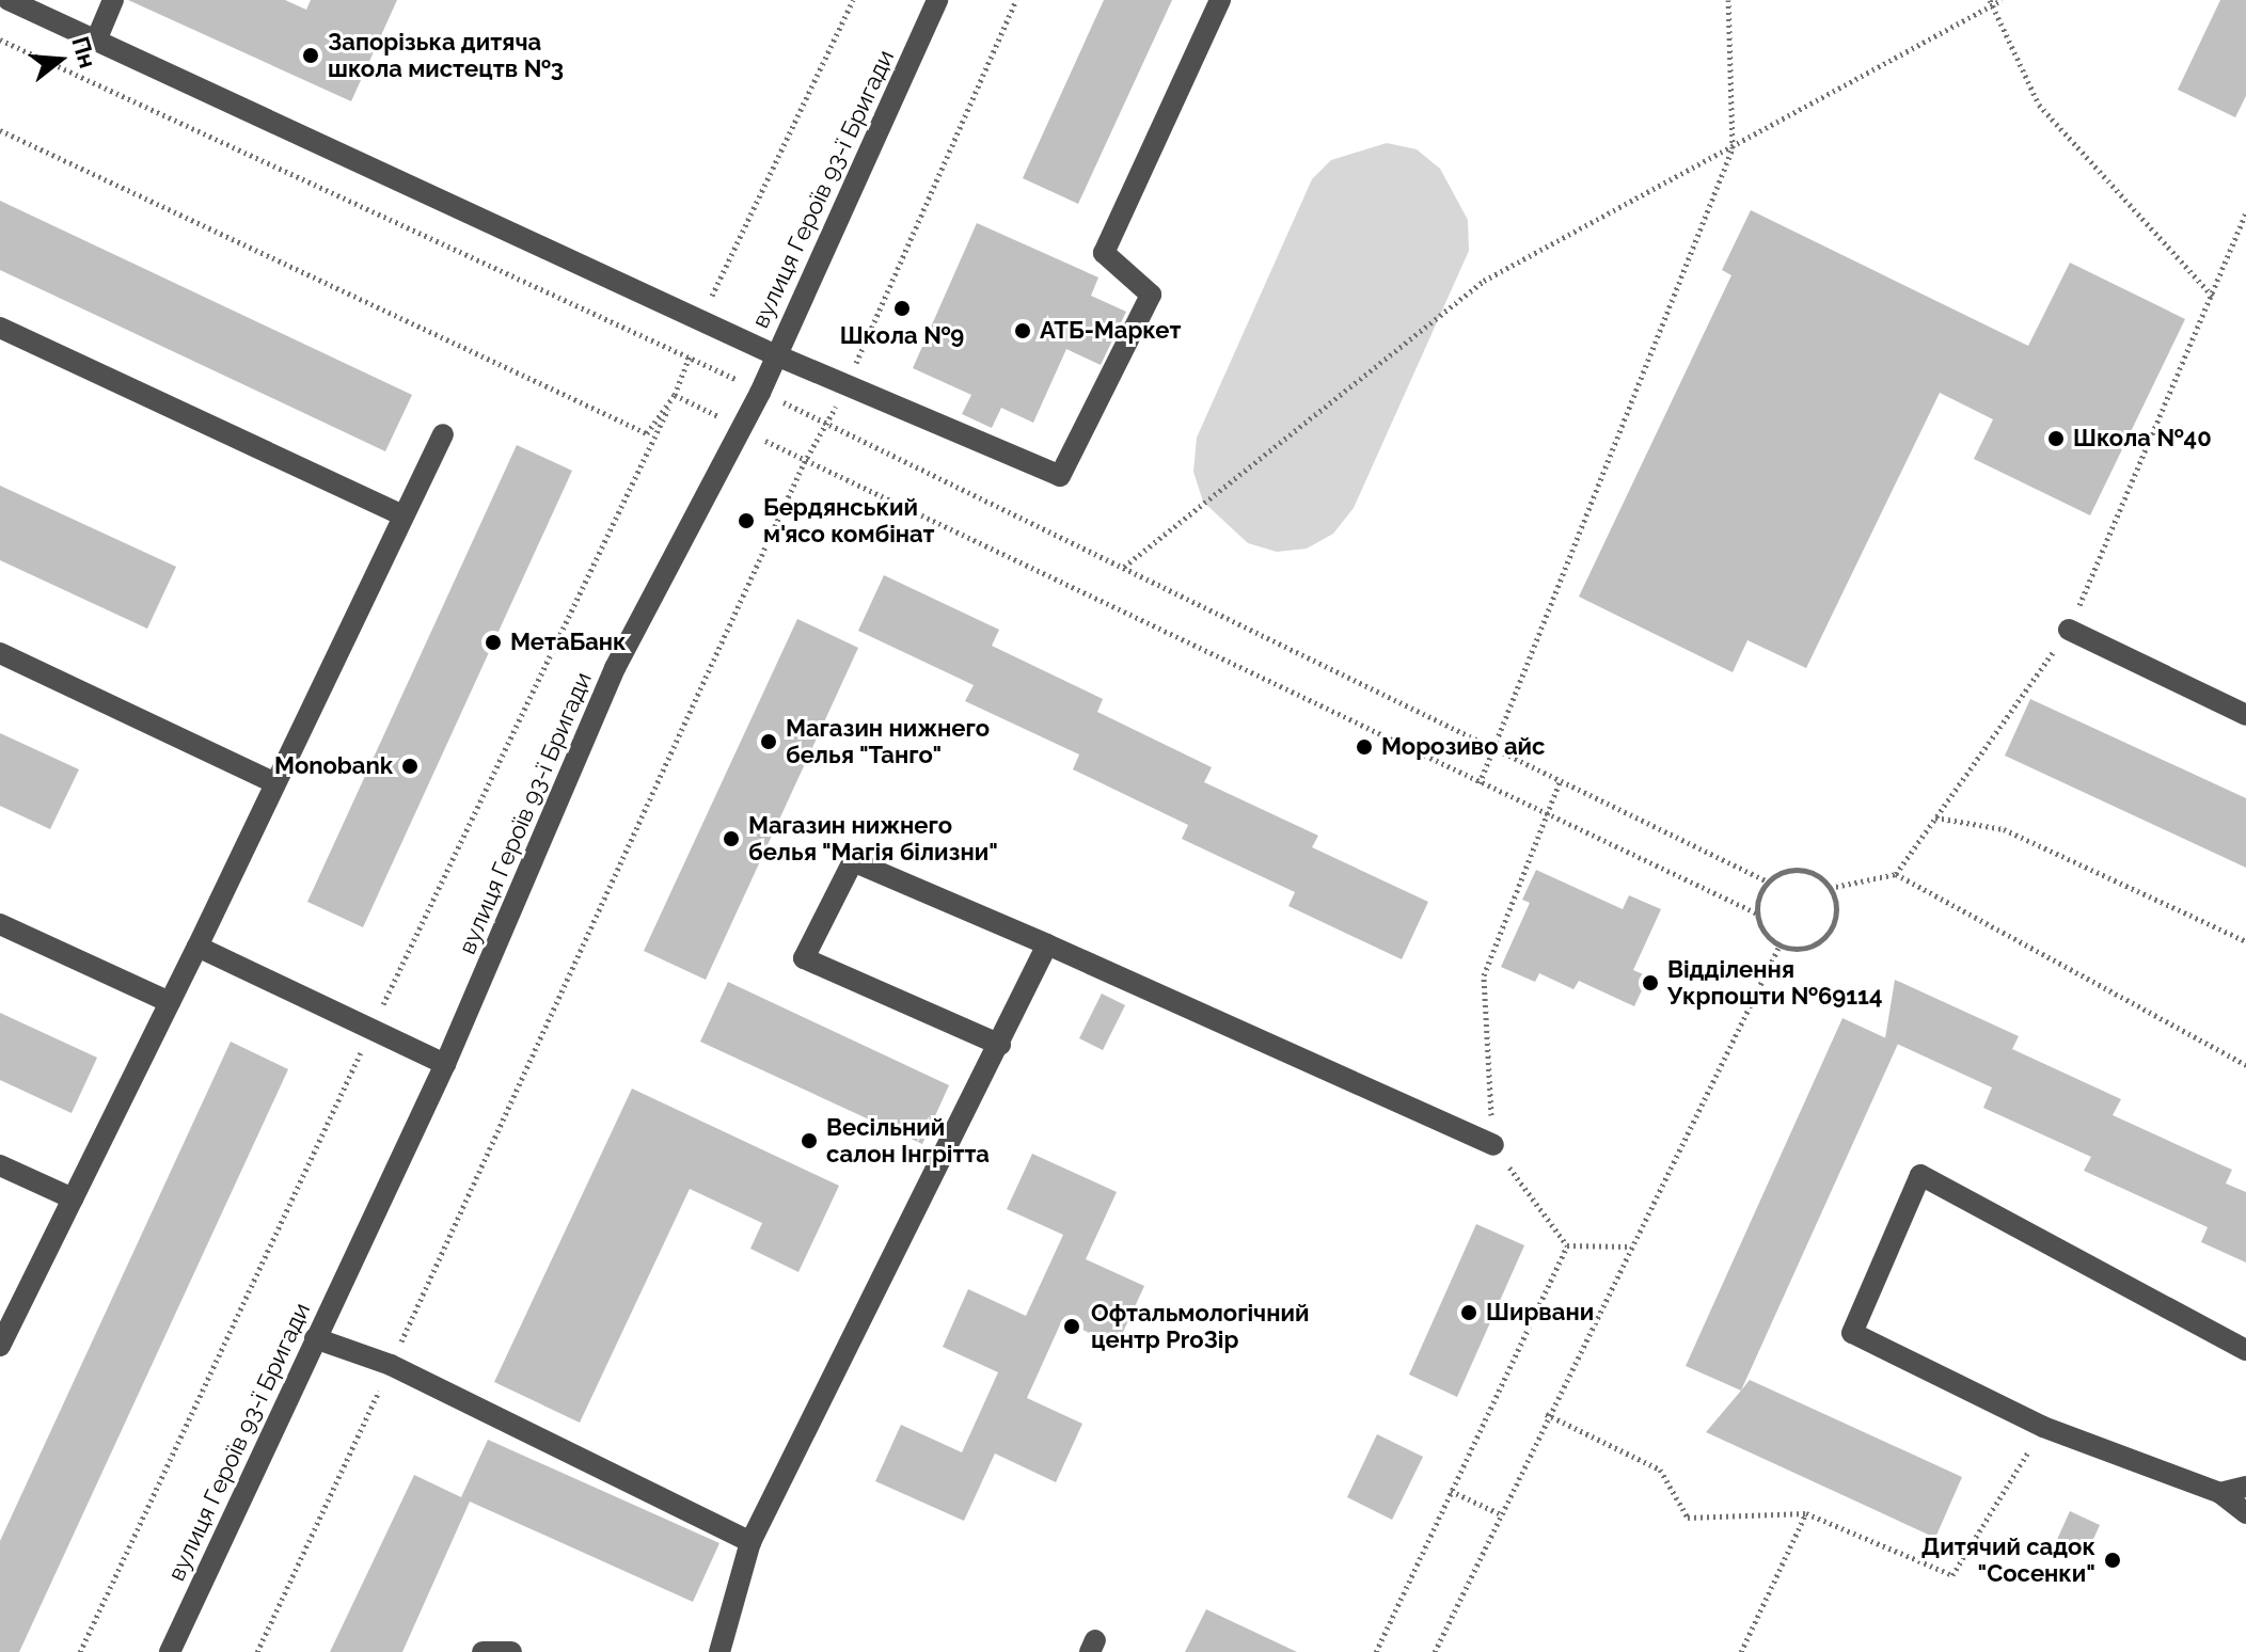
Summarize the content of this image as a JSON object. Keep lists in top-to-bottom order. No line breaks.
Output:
{"streets":{"street":["вулиця Героїв 93-ї Бригади"]},"places":["Запорізька дитяча школа мистецтв №3","Школа №9","АТБ-Маркет","Школа №40","Бердянський м'ясо комбінат","МетаБанк","Магазин нижнего белья \"Танго\"","Морозиво айс","Monobank","Магазин нижнего белья \"Магія білизни\"","Відділення Укрпошти №69114","Весільний салон Інгрітта","Ширвани","Офтальмологічний центр ProЗір","Дитячий садок \"Сосенки\""],"north":"right"}
